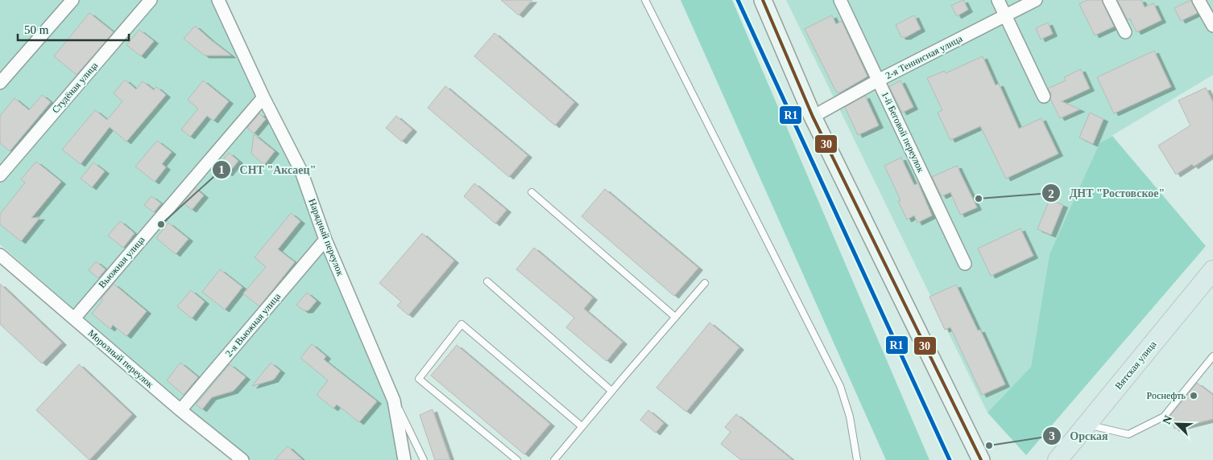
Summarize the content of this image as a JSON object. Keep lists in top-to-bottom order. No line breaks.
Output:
{"streets":{"main road":["Вятская улица"],"street":["2-я Теннисная улица","Студёная улица","1-й Беговой переулок","Нарядный переулок","Вьюжная улица","2-я Вьюжная улица","Морозный переулок"]},"crossings":[["2-я Теннисная улица","1-й Беговой переулок"],["Нарядный переулок","Вьюжная улица"],["Нарядный переулок","2-я Вьюжная улица"],["Вьюжная улица","Морозный переулок"],["2-я Вьюжная улица","Морозный переулок"]],"places":["ДНТ \"Ростовское\"","СНТ \"Аксаец\"","Роснефть","Орская"],"lines":["transit line R1","transit line 30"],"scale_bar":"50 m","north":"top left"}
